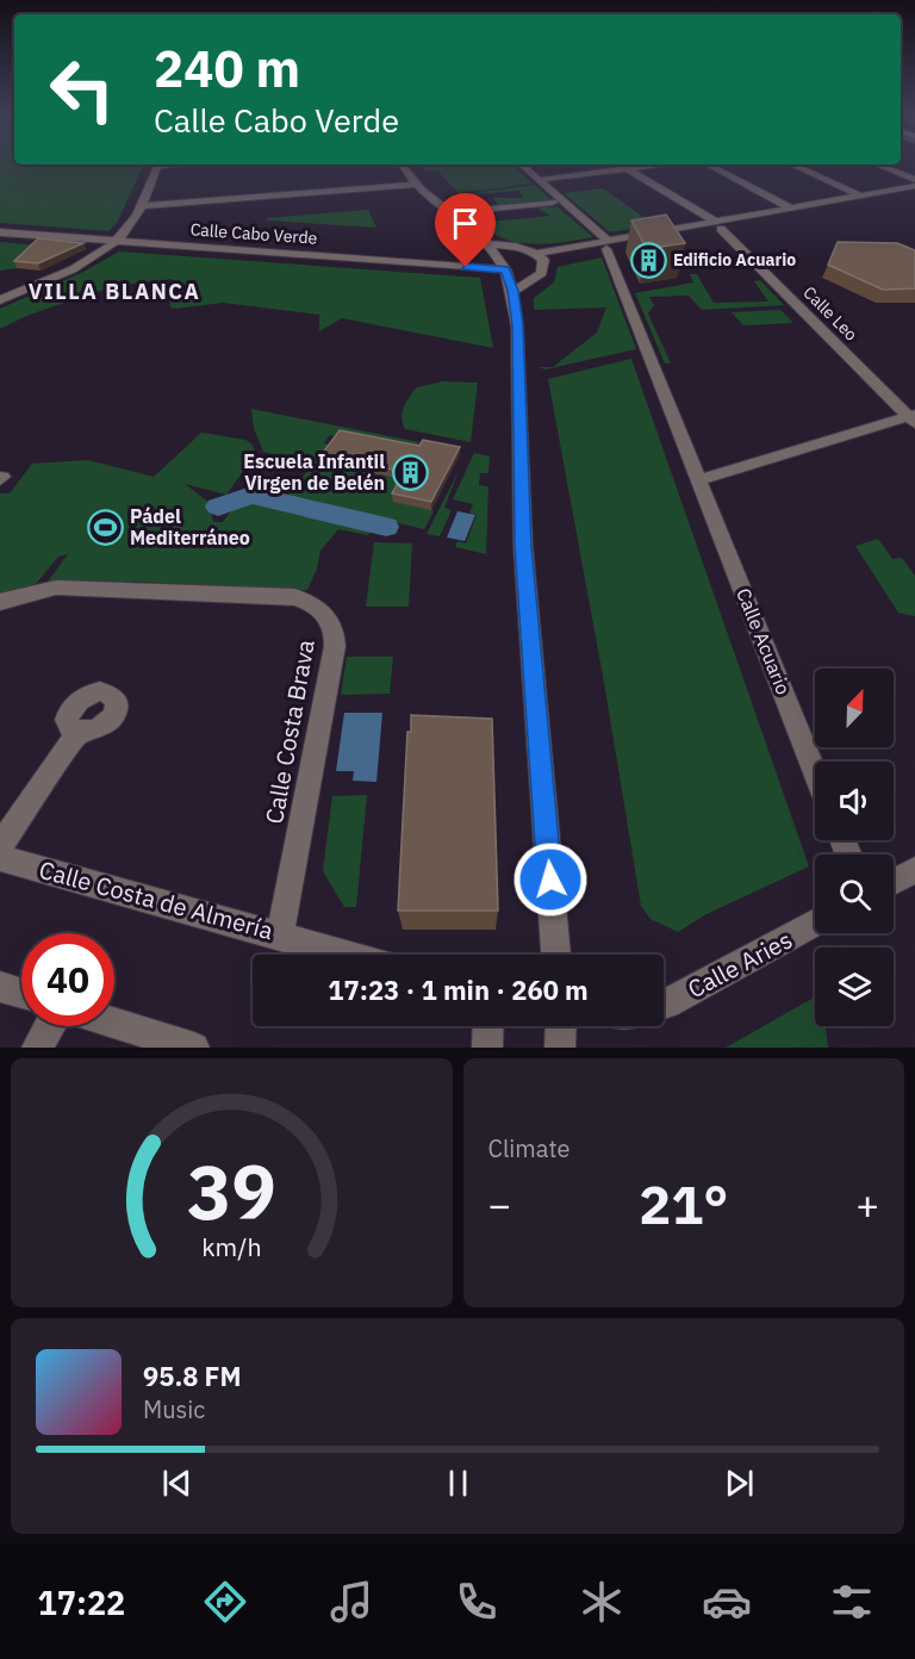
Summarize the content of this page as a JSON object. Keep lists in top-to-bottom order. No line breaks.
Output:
{"streets":{"street":["Calle Cabo Verde","Calle Leo","Calle Acuario","Calle Costa Brava","Calle Costa de Almería","Calle Aries"]},"crossings":[["Calle Costa Brava","Calle Costa de Almería"]],"districts":["VILLA BLANCA"],"places":{"building":["Edificio Acuario","Escuela Infantil Virgen de Belén"],"sports":["Pádel Mediterráneo"]},"north":"top right","page":{"turn":["240 m","Calle Cabo Verde"],"limit":"40","trip":"17:23 · 1 min · 260 m","tile":"Climate","heat":["−","21°","+"],"song":["95.8 FM","Music"],"tabs":"17:22","gauge":["39","km/h"]}}
